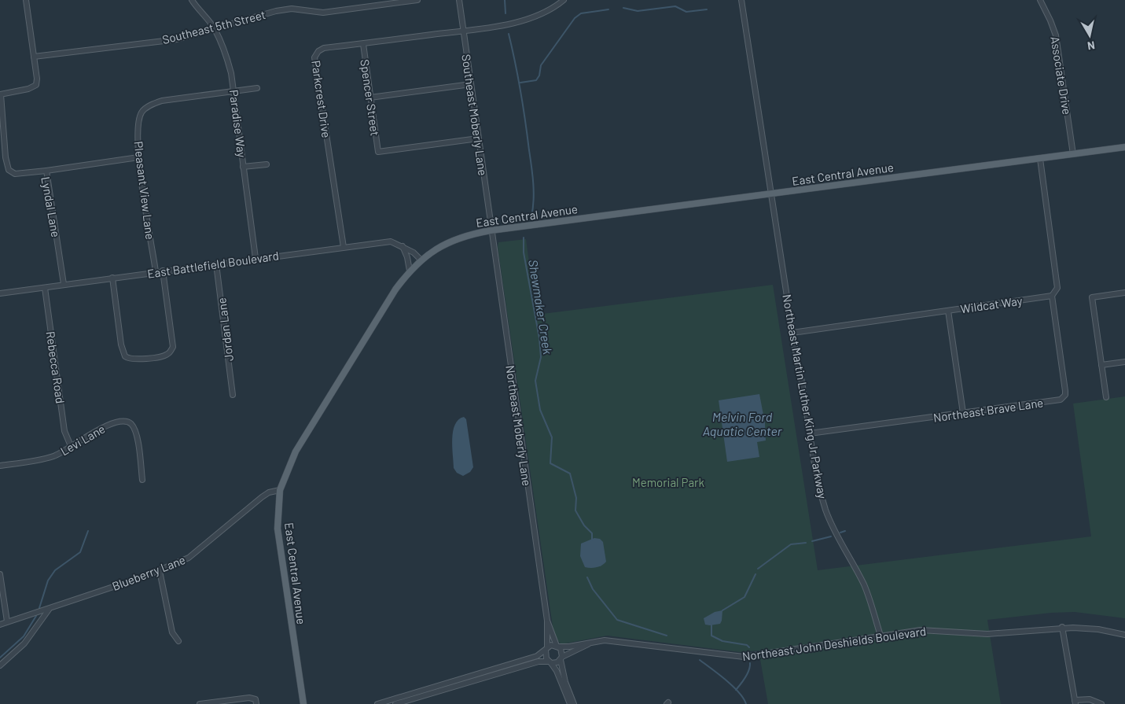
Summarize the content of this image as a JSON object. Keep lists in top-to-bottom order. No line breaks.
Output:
{"streets":{"main road":["East Central Avenue"],"street":["Southeast 5th Street","Associate Drive","Spencer Street","Parkcrest Drive","Southeast Moberly Lane","Paradise Way","Pleasant View Lane","Lyndal Lane","East Battlefield Boulevard","Wildcat Way","Jordan Lane","Rebecca Road","Northeast Martin Luther King Jr Parkway","Northeast Brave Lane","Northeast Moberly Lane","Levi Lane","Blueberry Lane","Northeast John Deshields Boulevard"]},"crossings":[["Southeast 5th Street","Paradise Way"],["Associate Drive","East Central Avenue"],["Spencer Street","Parkcrest Drive"],["Spencer Street","Southeast Moberly Lane"],["Parkcrest Drive","Southeast Moberly Lane"],["Parkcrest Drive","East Battlefield Boulevard"],["Southeast Moberly Lane","East Central Avenue"],["Southeast Moberly Lane","Northeast Moberly Lane"],["Paradise Way","Pleasant View Lane"],["Paradise Way","East Battlefield Boulevard"],["East Central Avenue","East Battlefield Boulevard"],["East Central Avenue","Northeast Martin Luther King Jr Parkway"],["East Central Avenue","Northeast Moberly Lane"],["East Central Avenue","Blueberry Lane"],["Pleasant View Lane","East Battlefield Boulevard"],["Lyndal Lane","East Battlefield Boulevard"],["East Battlefield Boulevard","Jordan Lane"],["East Battlefield Boulevard","Rebecca Road"],["Wildcat Way","Northeast Martin Luther King Jr Parkway"],["Wildcat Way","Northeast Brave Lane"],["Rebecca Road","Levi Lane"],["Northeast Martin Luther King Jr Parkway","Northeast Brave Lane"],["Northeast Martin Luther King Jr Parkway","Northeast John Deshields Boulevard"],["Northeast Moberly Lane","Northeast John Deshields Boulevard"]],"water":["Shewmaker Creek","Melvin Ford Aquatic Center"],"parks":["Memorial Park"],"north":"bottom"}
